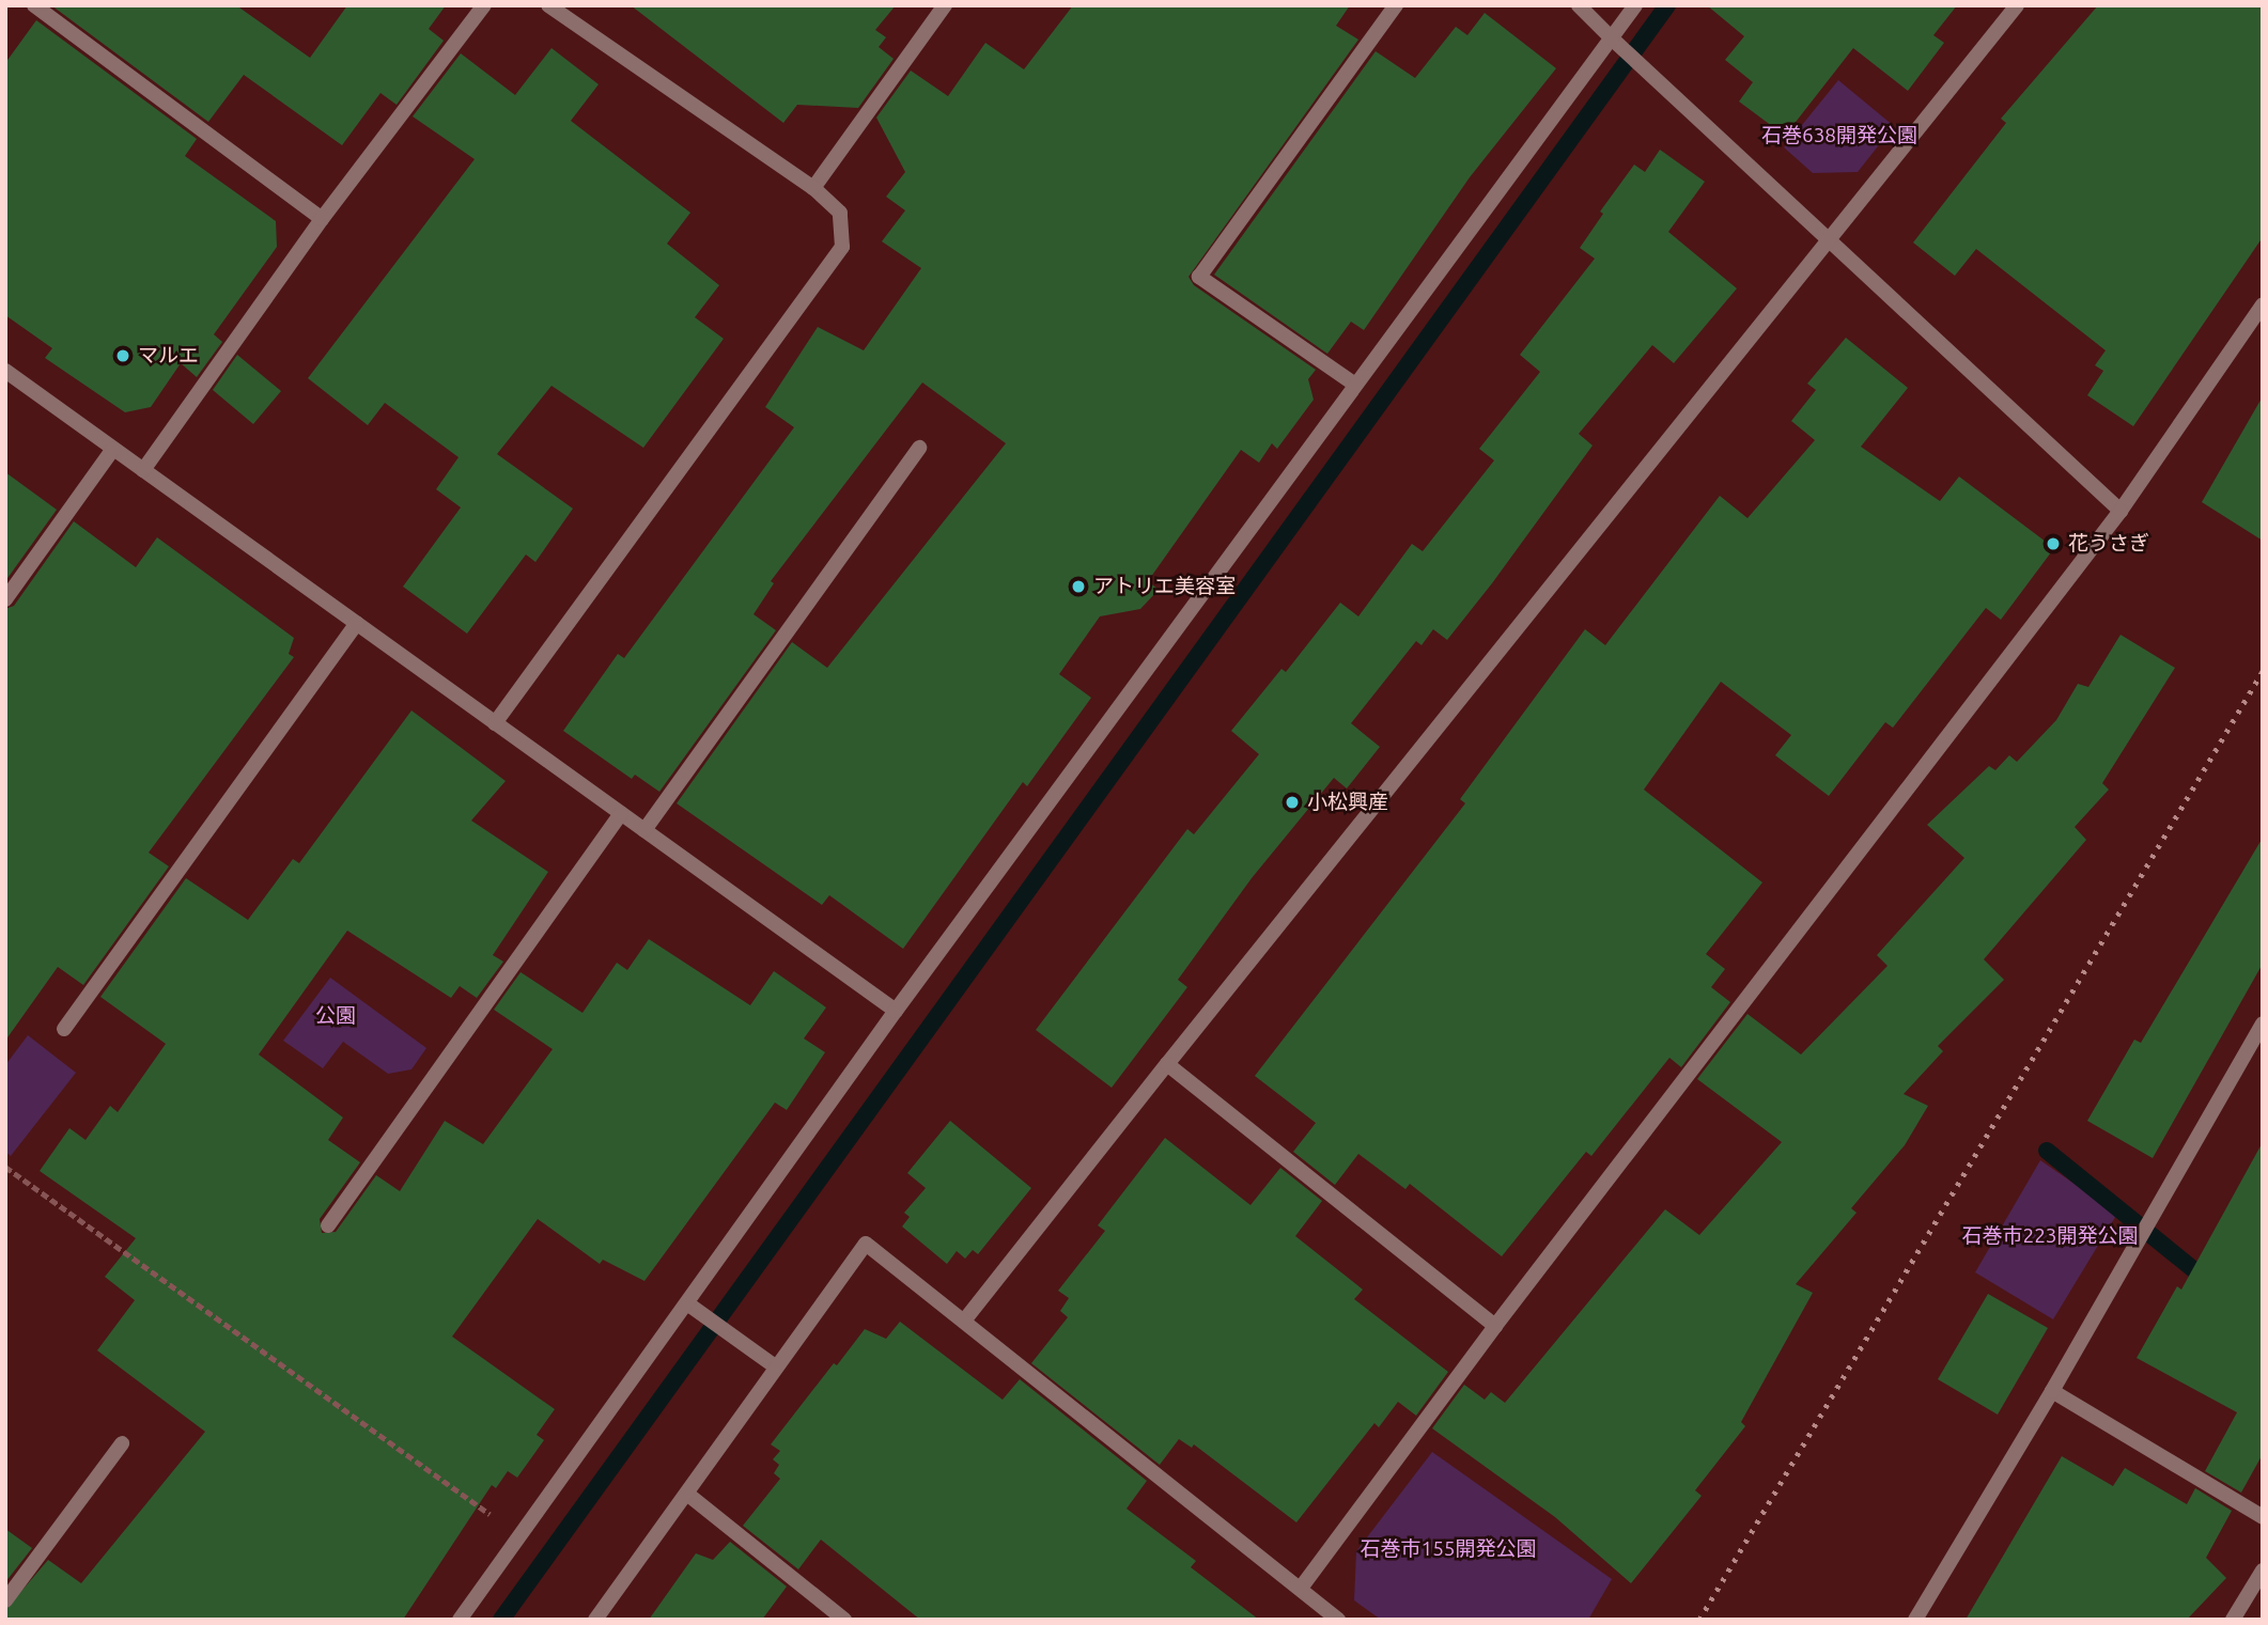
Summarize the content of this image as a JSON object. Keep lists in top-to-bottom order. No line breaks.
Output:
{"parks":["石巻638開発公園","公園","石巻市223開発公園","石巻市155開発公園"],"places":["マルエ","花うさぎ","アトリエ美容室","小松興産"]}
